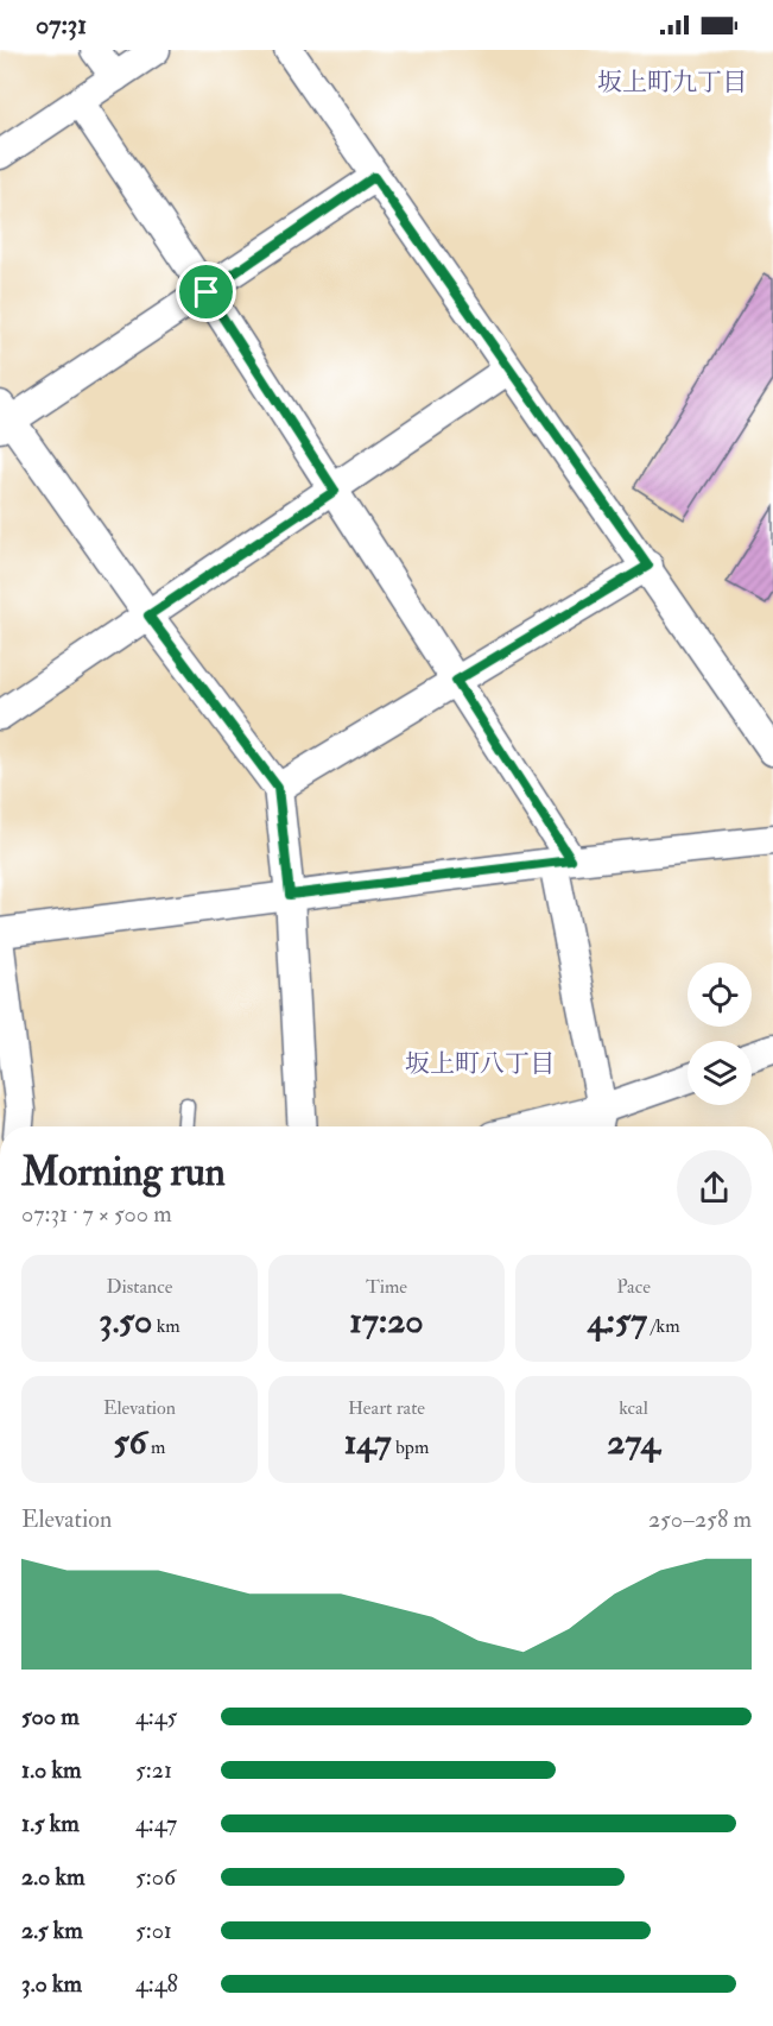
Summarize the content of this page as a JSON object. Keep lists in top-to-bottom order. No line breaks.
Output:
{"districts":["坂上町九丁目","坂上町八丁目"],"page":{"status":"07:31","heading":["Morning run","07:31 · 7 × 500 m"],"stats":[["Distance","3.50 km"],["Time","17:20"],["Pace","4:57 /km"],["Elevation","56 m"],["Heart rate","147 bpm"],["kcal","274"]],"chart":["Elevation","250–258 m"],"list":[{"name":"500 m","note":"4:45"},{"name":"1.0 km","note":"5:21"},{"name":"1.5 km","note":"4:47"},{"name":"2.0 km","note":"5:06"},{"name":"2.5 km","note":"5:01"},{"name":"3.0 km","note":"4:48"}]}}
